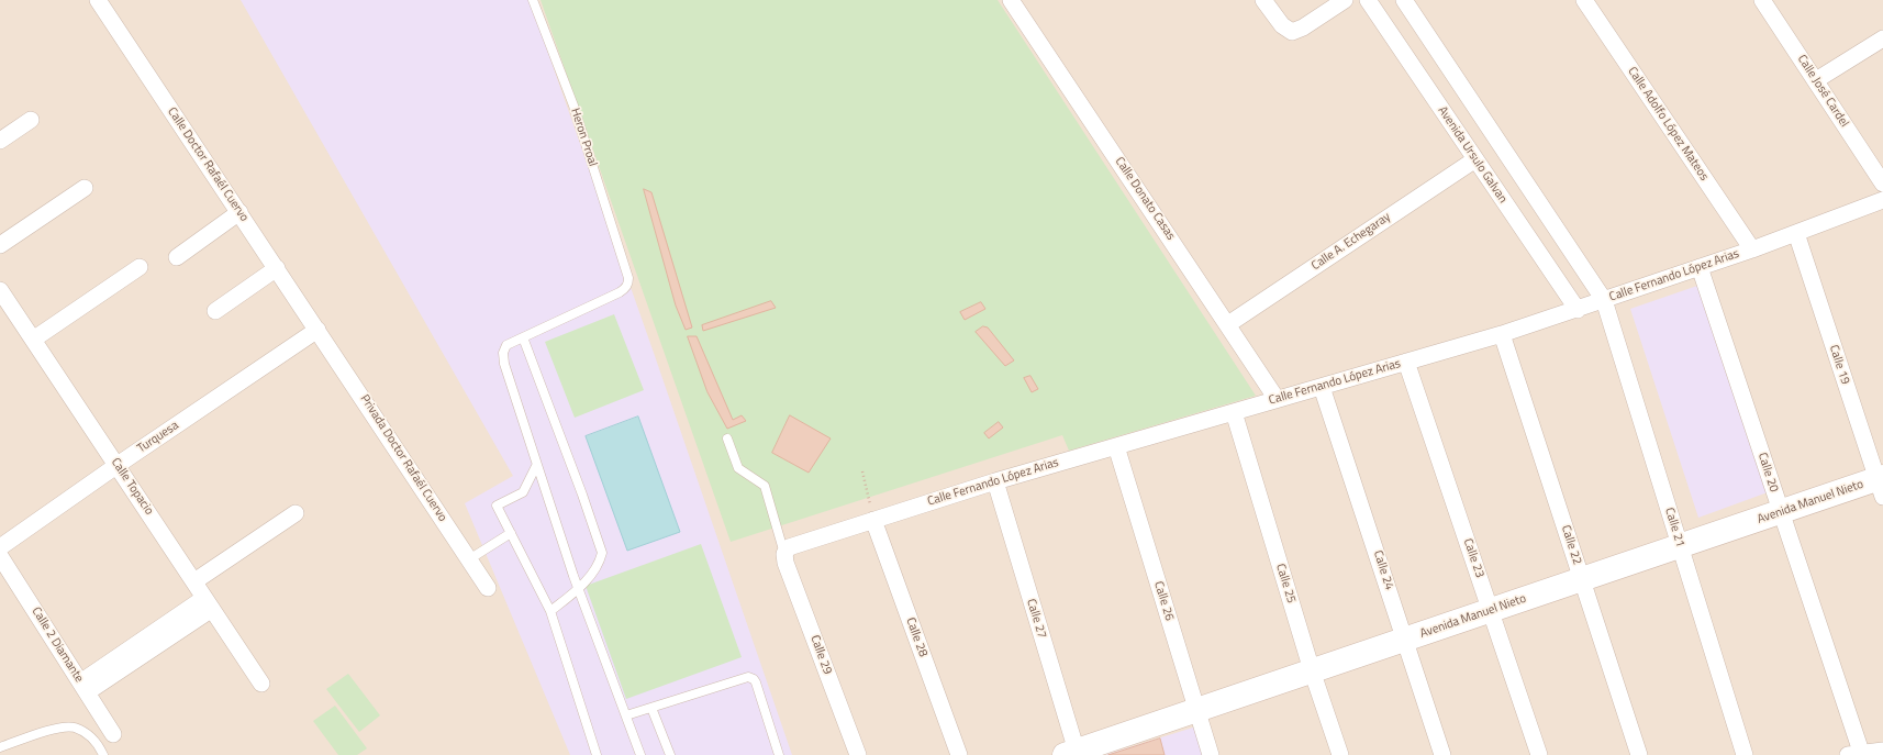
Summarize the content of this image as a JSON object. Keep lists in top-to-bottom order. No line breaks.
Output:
{"streets":{"street":["Calle José Cardel","Calle Adolfo López Mateos","Avenida Ursulo Galvan","Calle Doctor Rafaél Cuervo","Calle Donato Casas","Calle A. Echegaray","Calle Fernando López Arias","Calle 19","Turquesa","Privada Doctor Rafaél Cuervo","Calle 20","Calle Topacio","Avenida Manuel Nieto","Calle 21","Calle 22","Calle 23","Calle 24","Calle 25","Calle 26","Calle 27","Calle 28","Calle 2 Diamante","Calle 29"],"lane":["Heron Proal"]},"crossings":[["Calle Adolfo López Mateos","Calle Fernando López Arias"],["Avenida Ursulo Galvan","Calle A. Echegaray"],["Avenida Ursulo Galvan","Calle Fernando López Arias"],["Calle Doctor Rafaél Cuervo","Turquesa"],["Calle Doctor Rafaél Cuervo","Privada Doctor Rafaél Cuervo"],["Calle Donato Casas","Calle A. Echegaray"],["Calle Donato Casas","Calle Fernando López Arias"],["Calle Fernando López Arias","Calle 19"],["Calle Fernando López Arias","Calle 20"],["Calle Fernando López Arias","Calle 21"],["Calle Fernando López Arias","Calle 22"],["Calle Fernando López Arias","Calle 23"],["Calle Fernando López Arias","Calle 24"],["Calle Fernando López Arias","Calle 25"],["Calle Fernando López Arias","Calle 26"],["Calle Fernando López Arias","Calle 27"],["Calle Fernando López Arias","Calle 28"],["Calle Fernando López Arias","Calle 29"],["Calle 19","Avenida Manuel Nieto"],["Turquesa","Privada Doctor Rafaél Cuervo"],["Turquesa","Calle Topacio"],["Calle 20","Avenida Manuel Nieto"],["Avenida Manuel Nieto","Calle 21"],["Avenida Manuel Nieto","Calle 22"],["Avenida Manuel Nieto","Calle 23"],["Avenida Manuel Nieto","Calle 24"],["Avenida Manuel Nieto","Calle 25"],["Avenida Manuel Nieto","Calle 26"],["Avenida Manuel Nieto","Calle 27"]]}
